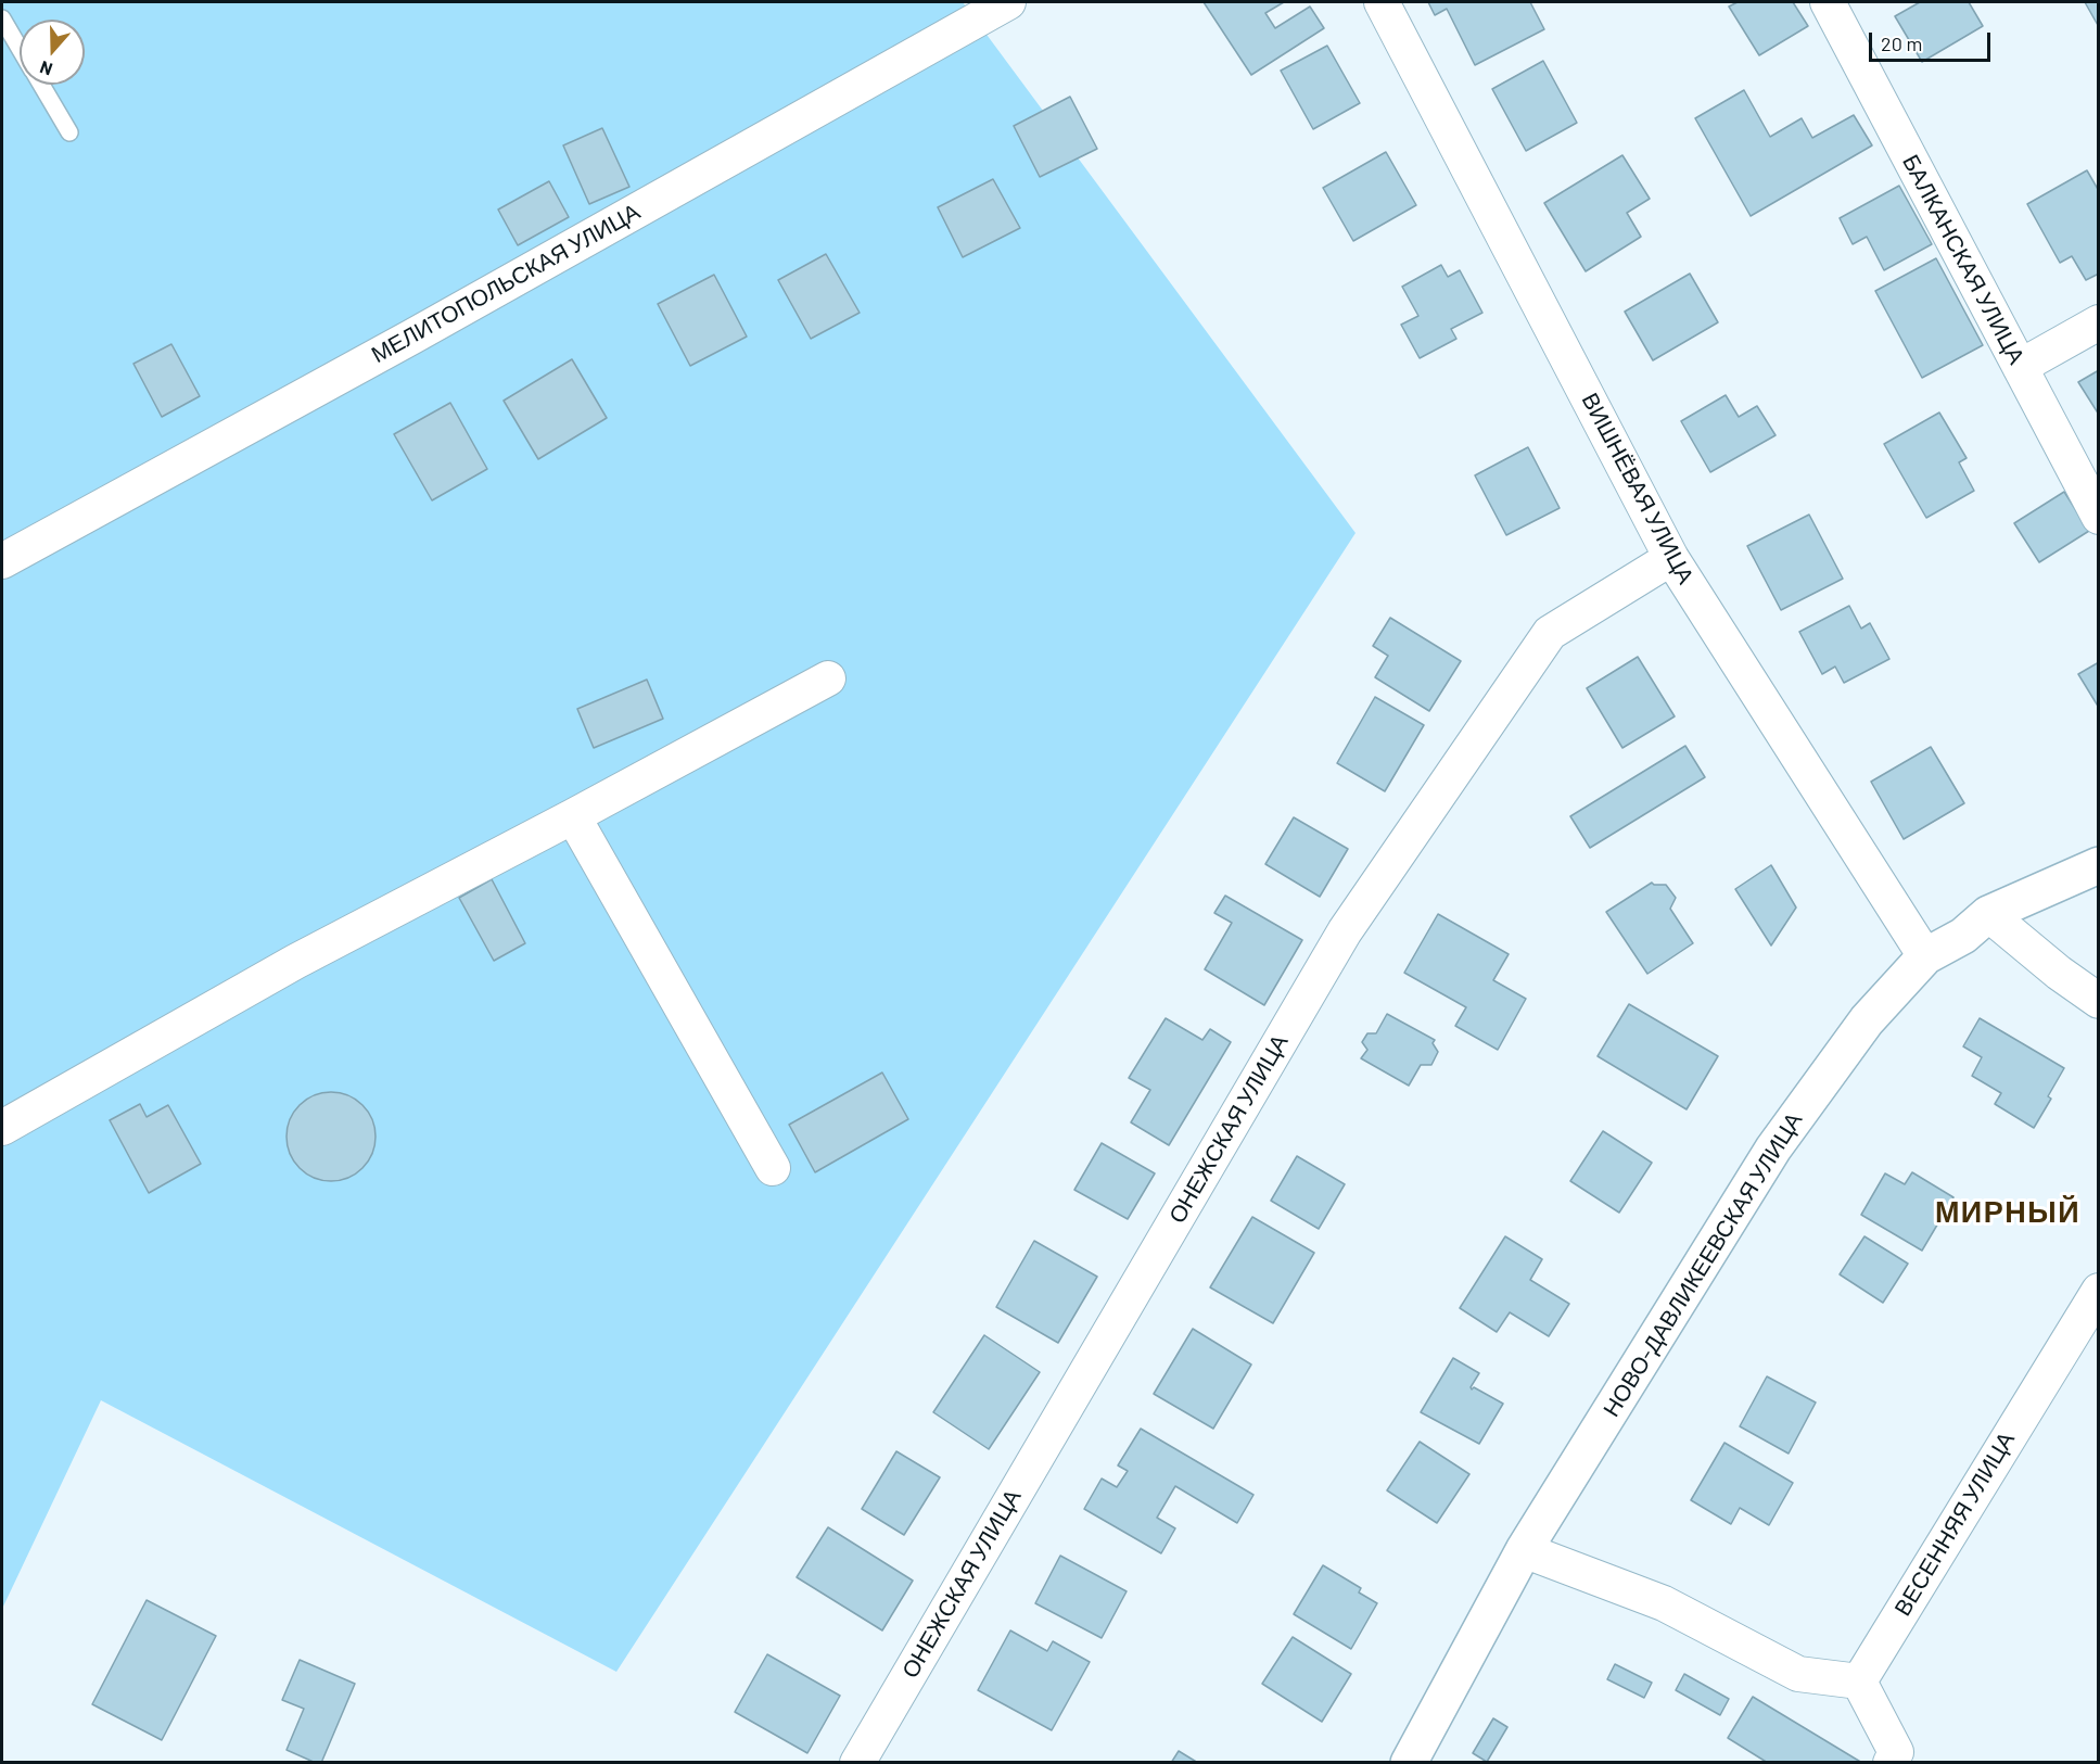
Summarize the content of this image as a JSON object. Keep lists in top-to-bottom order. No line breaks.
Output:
{"streets":{"street":["БАЛКАНСКАЯ УЛИЦА","МЕЛИТОПОЛЬСКАЯ УЛИЦА","ВИШНЁВАЯ УЛИЦА","ОНЕЖСКАЯ УЛИЦА","НОВО-ДАВЛИКЕЕВСКАЯ УЛИЦА","ВЕСЕННЯЯ УЛИЦА"]},"crossings":[["ВИШНЁВАЯ УЛИЦА","ОНЕЖСКАЯ УЛИЦА"],["ВИШНЁВАЯ УЛИЦА","НОВО-ДАВЛИКЕЕВСКАЯ УЛИЦА"]],"districts":["МИРНЫЙ"],"scale_bar":"20 m","north":"bottom"}
